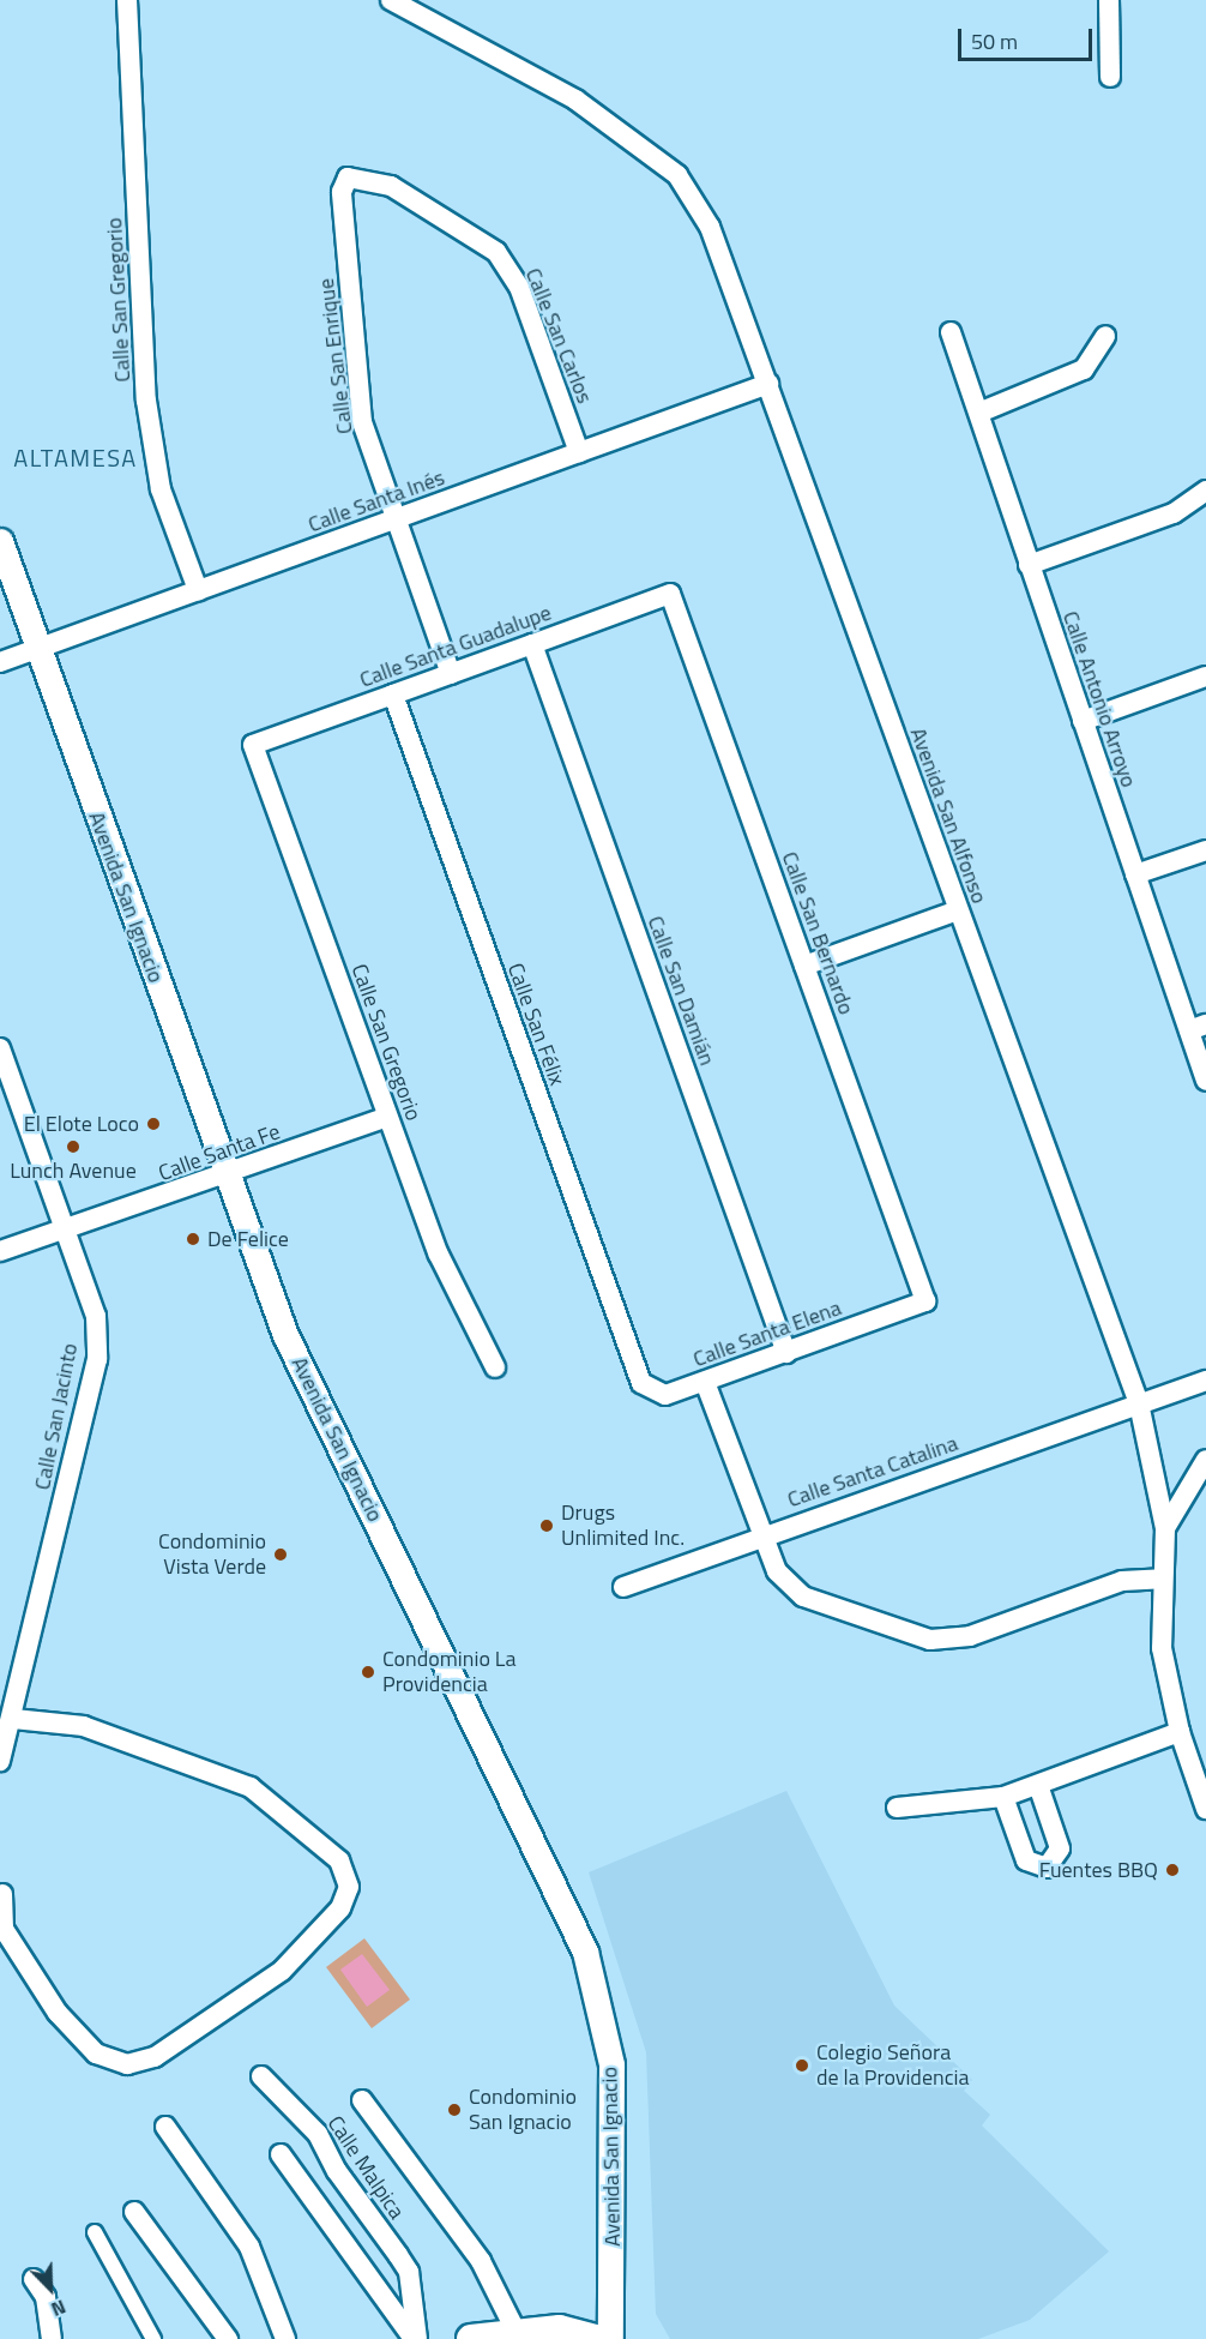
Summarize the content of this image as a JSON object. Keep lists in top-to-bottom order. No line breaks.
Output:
{"streets":{"street":["Calle San Gregorio","Calle San Carlos","Calle San Enrique","Calle Santa Inés","Calle Santa Guadalupe","Calle Antonio Arroyo","Avenida San Alfonso","Avenida San Ignacio","Calle San Bernardo","Calle San Damián","Calle San Félix","Calle Santa Fe","Calle Santa Elena","Calle San Jacinto","Calle Santa Catalina","Calle Malpica"]},"crossings":[["Calle San Gregorio","Calle Santa Inés"],["Calle San Gregorio","Calle Santa Guadalupe"],["Calle San Gregorio","Calle Santa Fe"],["Calle San Carlos","Calle San Enrique"],["Calle San Carlos","Calle Santa Inés"],["Calle San Enrique","Calle Santa Inés"],["Calle San Enrique","Calle Santa Guadalupe"],["Calle Santa Inés","Avenida San Alfonso"],["Calle Santa Inés","Avenida San Ignacio"],["Calle Santa Guadalupe","Calle San Bernardo"],["Calle Santa Guadalupe","Calle San Damián"],["Calle Santa Guadalupe","Calle San Félix"],["Avenida San Alfonso","Calle Santa Catalina"],["Avenida San Ignacio","Calle Santa Fe"],["Calle San Bernardo","Calle Santa Elena"],["Calle San Damián","Calle Santa Elena"],["Calle San Félix","Calle Santa Elena"],["Calle Santa Fe","Calle San Jacinto"]],"districts":["ALTAMESA"],"places":["El Elote Loco","Lunch Avenue","De Felice","Drugs Unlimited Inc.","Condominio Vista Verde","Condominio La Providencia","Fuentes BBQ","Colegio Señora de la Providencia","Condominio San Ignacio"],"scale_bar":"50 m","north":"bottom right"}
